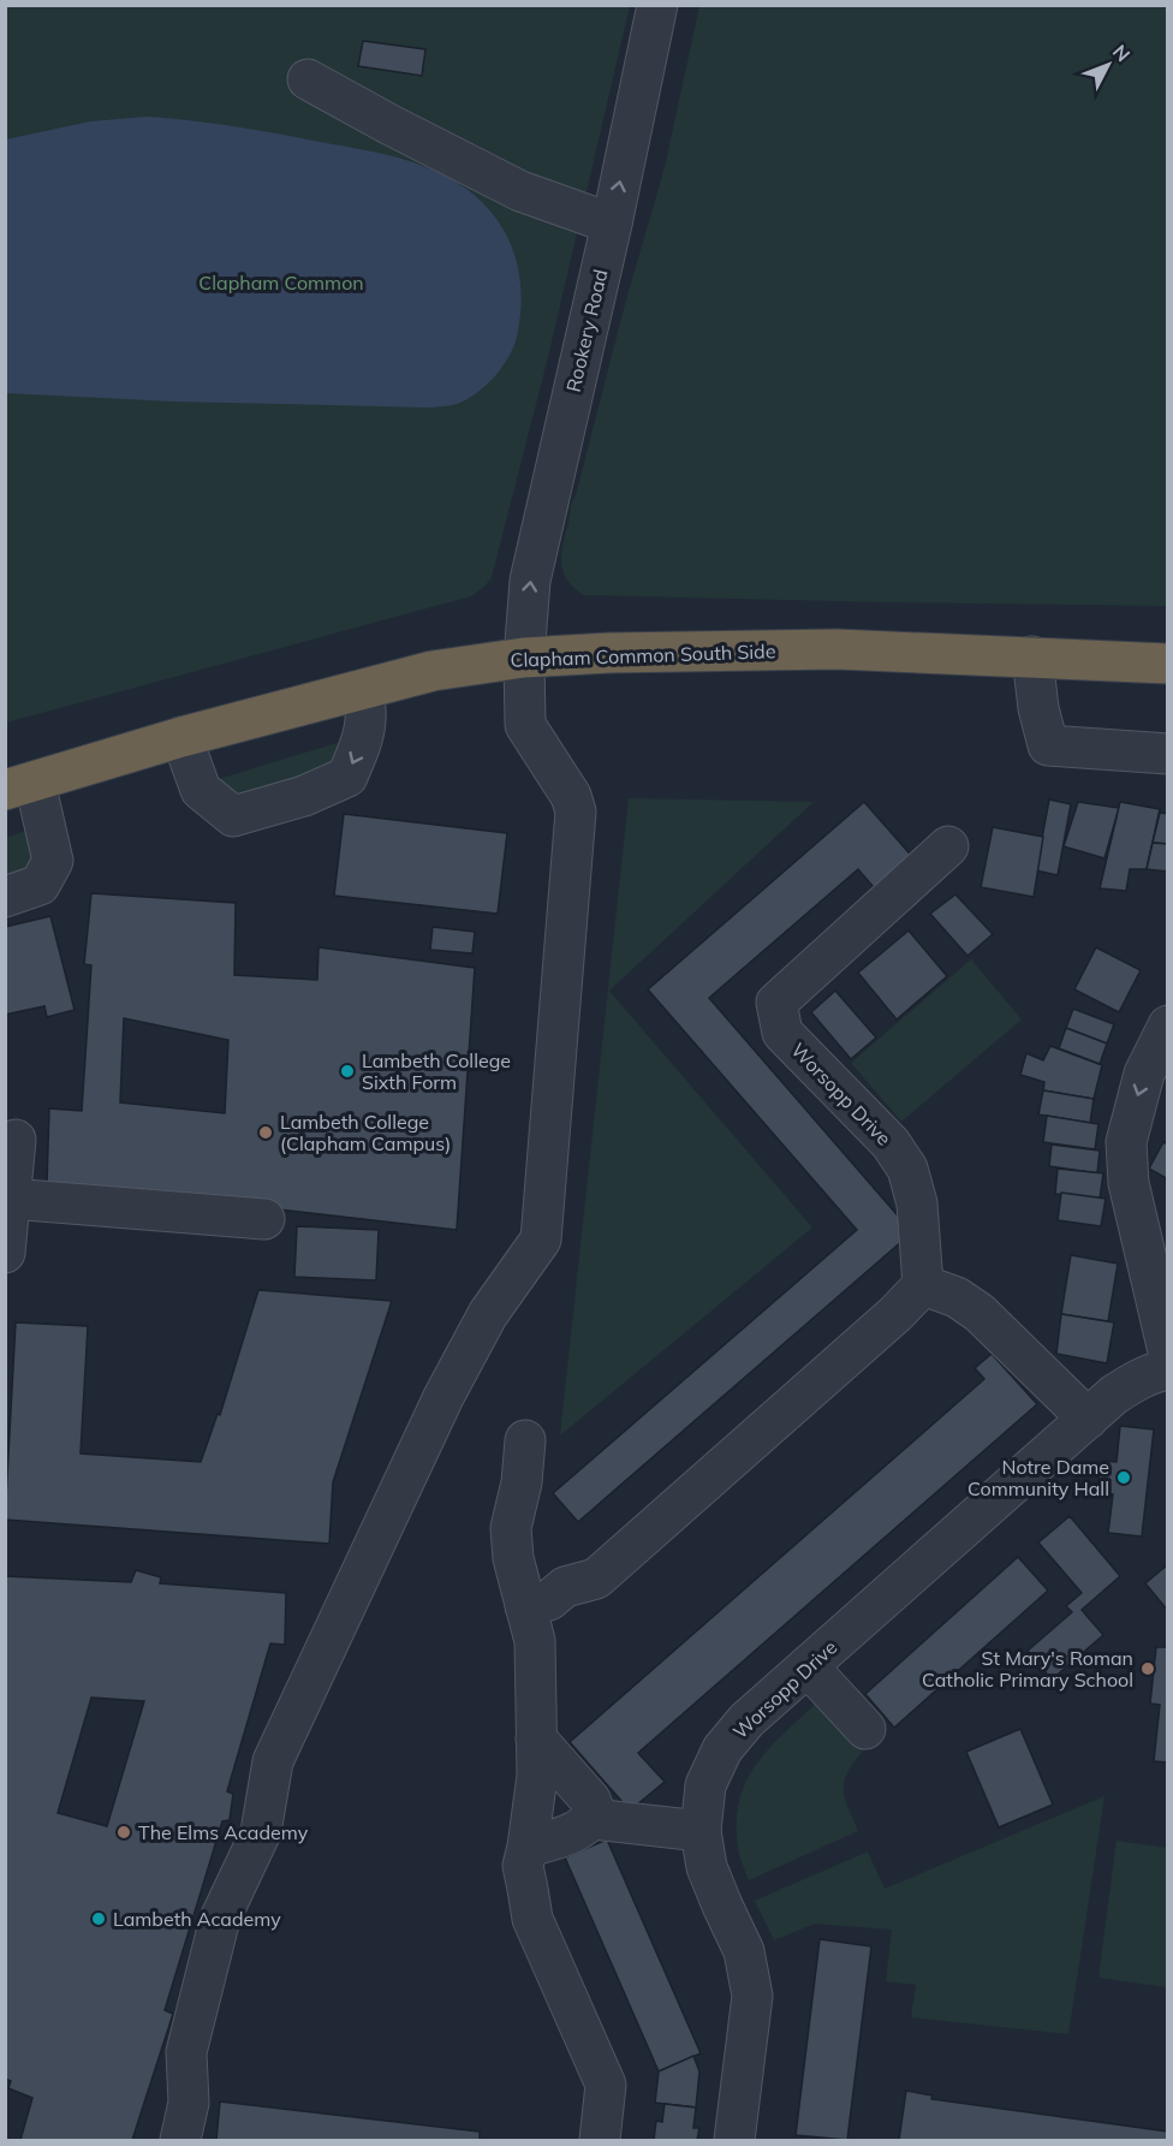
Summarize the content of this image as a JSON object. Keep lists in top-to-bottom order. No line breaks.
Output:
{"streets":{"highway":["Clapham Common South Side"],"street":["Rookery Road","Worsopp Drive"]},"crossings":[["Rookery Road","Clapham Common South Side"]],"parks":["Clapham Common"],"places":["Lambeth College Sixth Form","Lambeth College (Clapham Campus)","Notre Dame Community Hall","St Mary's Roman Catholic Primary School","The Elms Academy","Lambeth Academy"],"north":"top right"}
